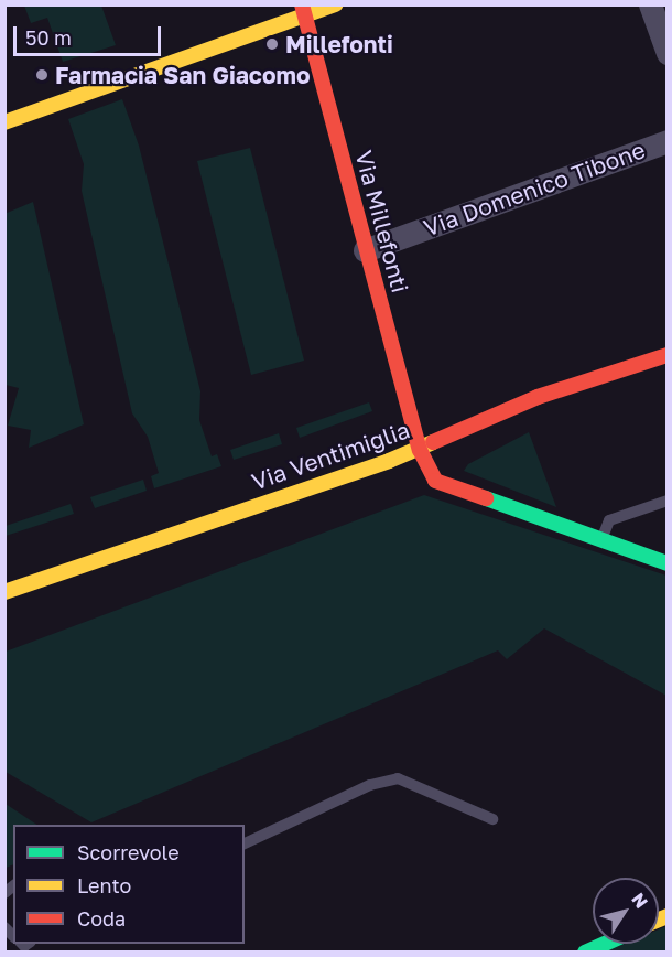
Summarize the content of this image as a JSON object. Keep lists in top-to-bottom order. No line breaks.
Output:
{"streets":{"street":["Via Domenico Tibone","Via Millefonti","Via Ventimiglia"]},"crossings":[["Via Domenico Tibone","Via Millefonti"],["Via Millefonti","Via Ventimiglia"]],"places":["Millefonti","Farmacia San Giacomo"],"legend":["Scorrevole","Lento","Coda"],"scale_bar":"50 m","north":"top right"}
